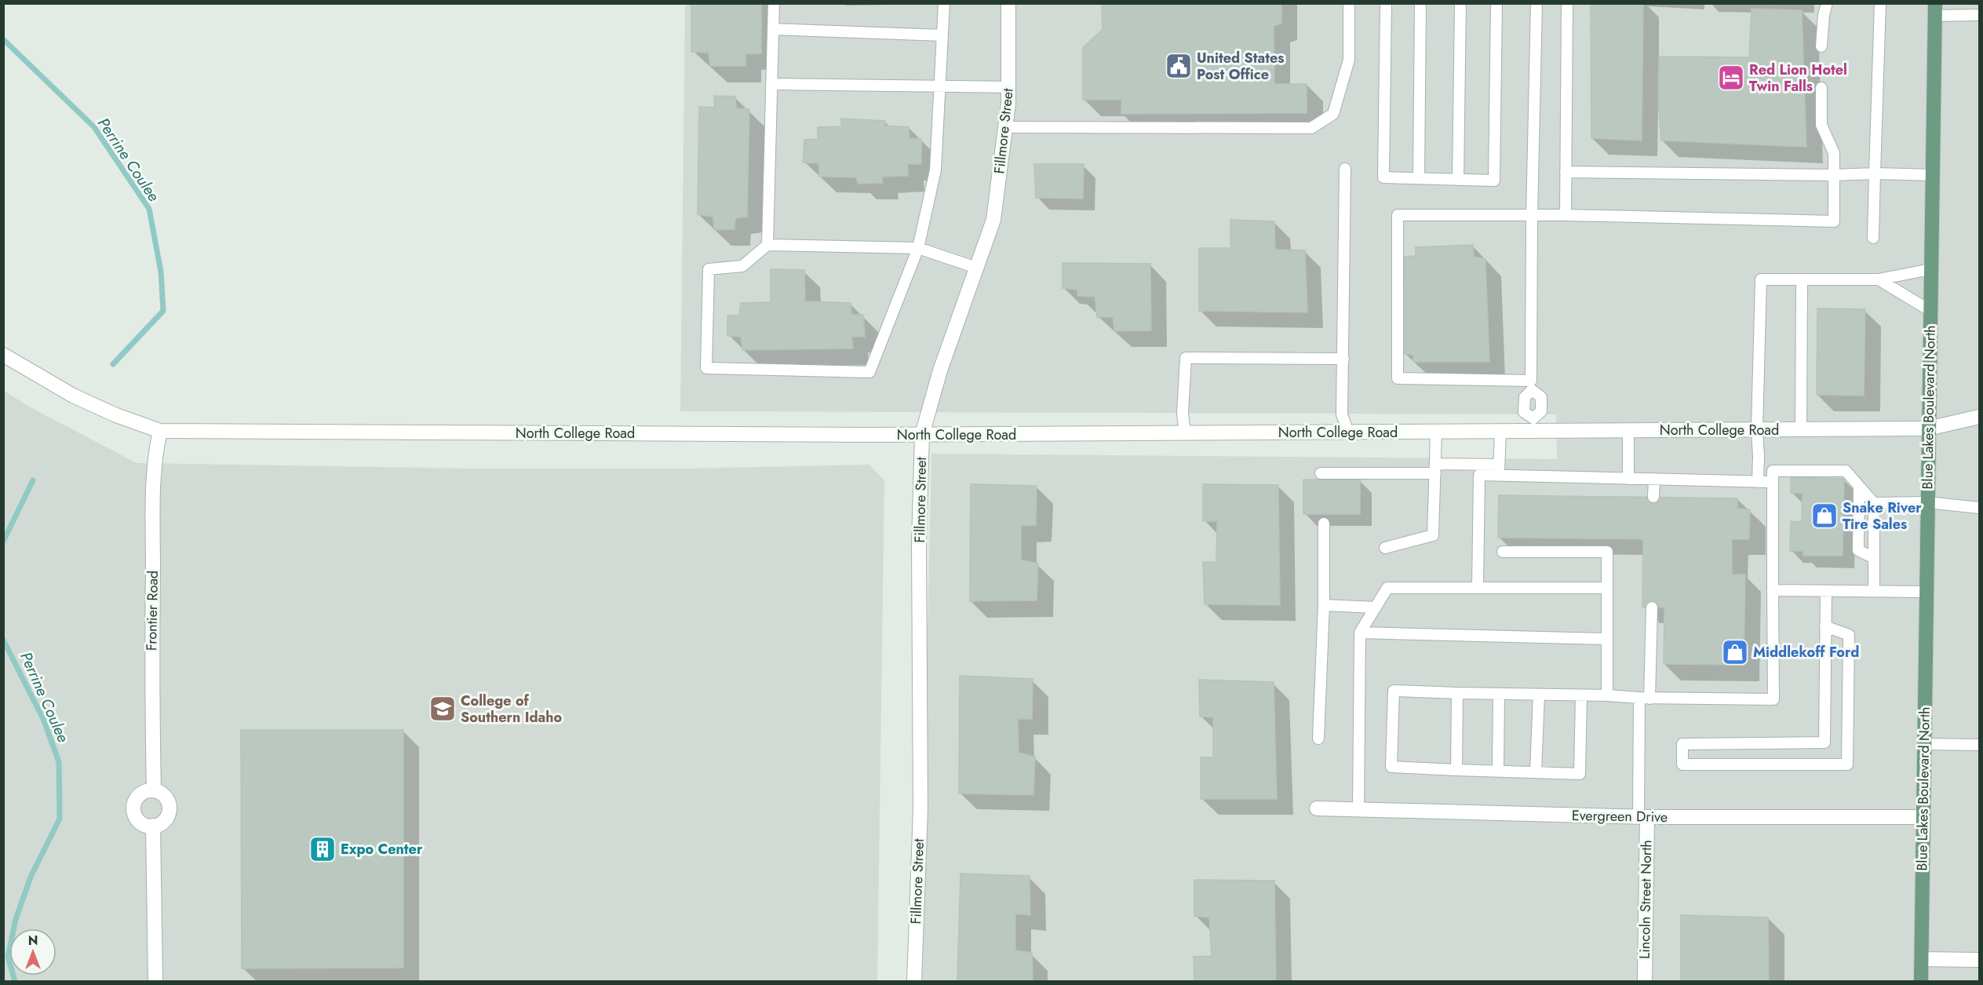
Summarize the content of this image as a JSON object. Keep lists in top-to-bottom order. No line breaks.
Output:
{"streets":{"main road":["Blue Lakes Boulevard North"],"street":["Fillmore Street","North College Road","Frontier Road","Evergreen Drive","Lincoln Street North"]},"crossings":[["Fillmore Street","North College Road"],["Blue Lakes Boulevard North","North College Road"],["Blue Lakes Boulevard North","Evergreen Drive"],["North College Road","Frontier Road"],["Evergreen Drive","Lincoln Street North"]],"water":["Perrine Coulee"],"places":{"public building":["United States Post Office"],"hotel":["Red Lion Hotel Twin Falls"],"shop":["Snake River Tire Sales","Middlekoff Ford"],"school or university":["College of Southern Idaho"],"building":["Expo Center"]},"north":"top"}
